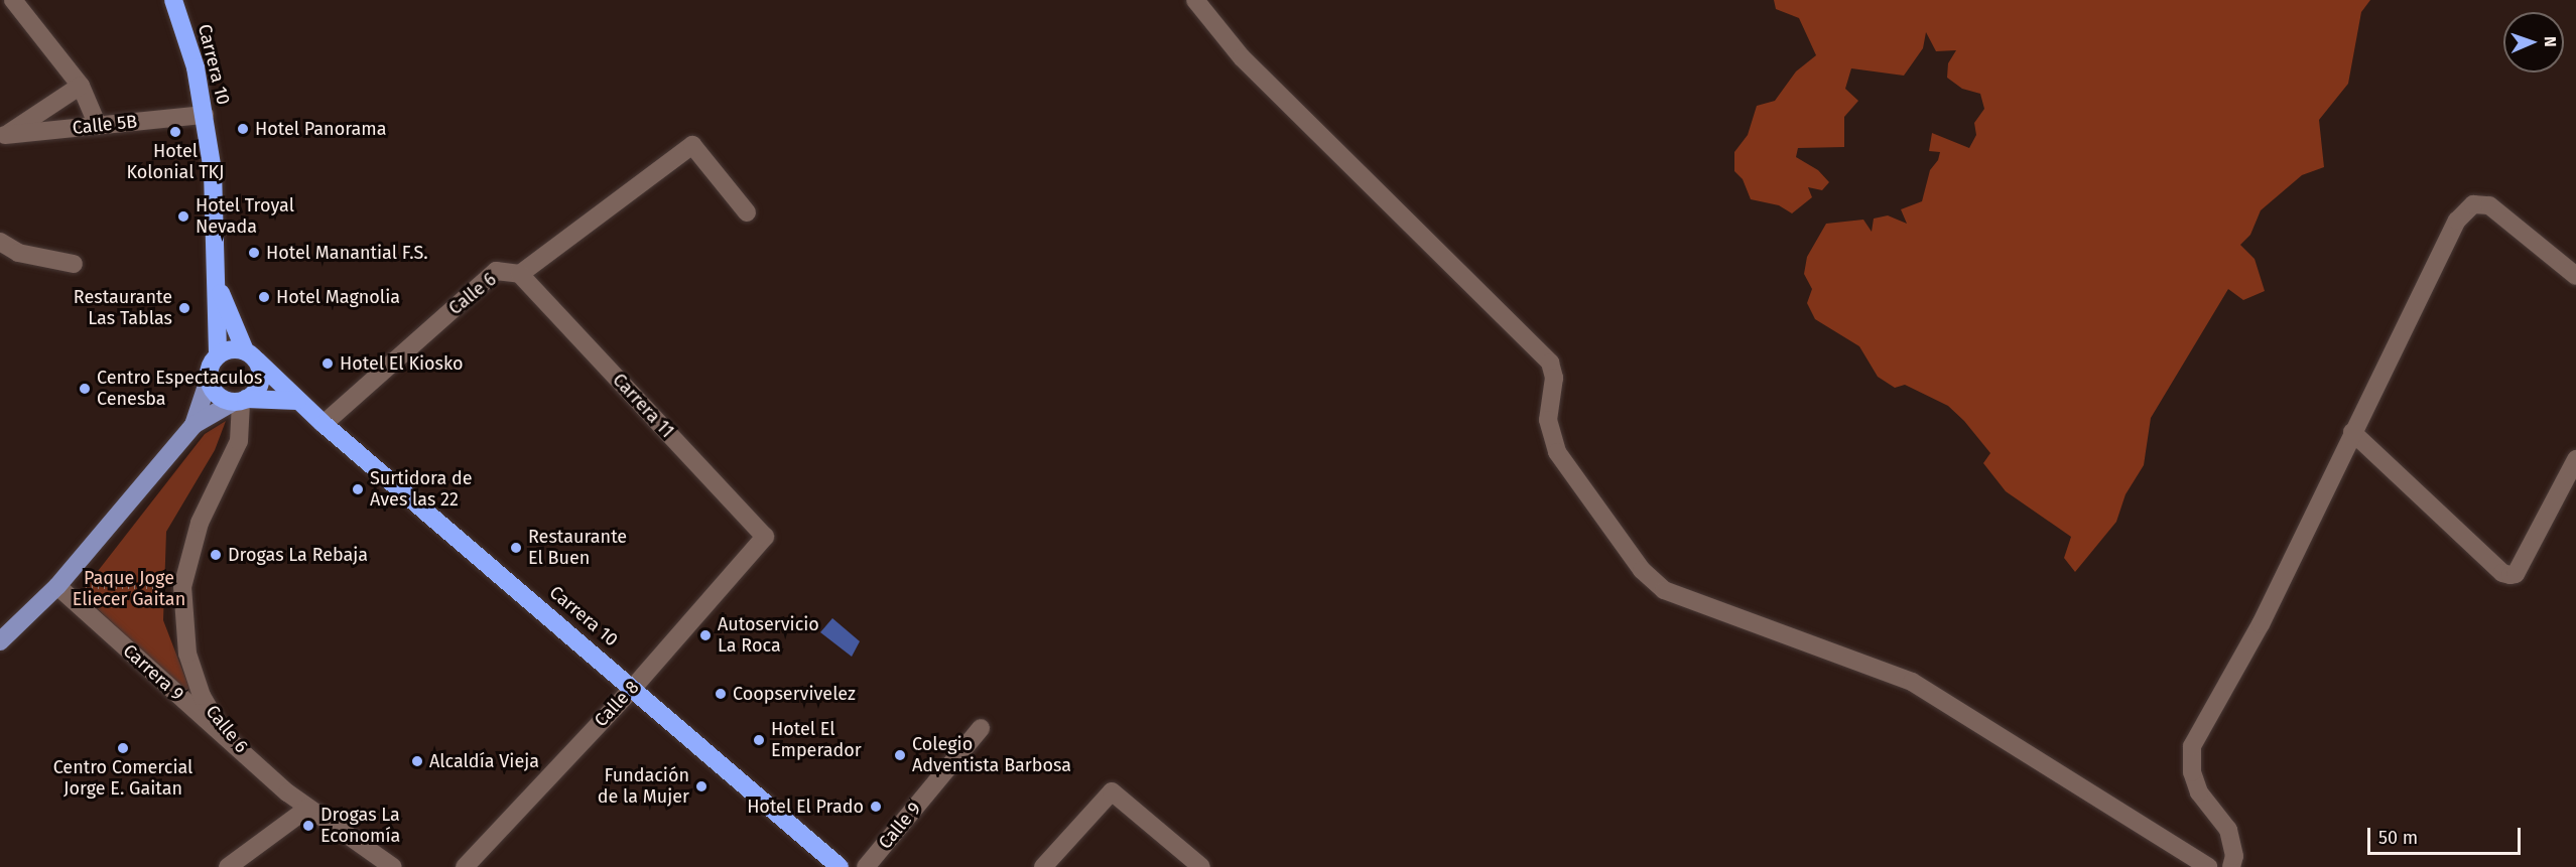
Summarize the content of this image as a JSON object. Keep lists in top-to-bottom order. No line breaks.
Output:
{"streets":{"highway":["Carrera 10"],"street":["Calle 5B","Calle 6","Carrera 11","Carrera 9","Calle 8","Calle 9"]},"crossings":[["Carrera 10","Calle 5B"],["Carrera 10","Calle 6"],["Carrera 10","Calle 8"],["Calle 6","Carrera 11"],["Calle 6","Carrera 9"],["Carrera 11","Calle 8"]],"parks":["Paque Joge Eliecer Gaitan"],"places":["Hotel Panorama","Hotel Kolonial TKJ","Hotel Troyal Nevada","Hotel Manantial F.S.","Hotel Magnolia","Restaurante Las Tablas","Hotel El Kiosko","Centro Espectaculos Cenesba","Surtidora de Aves las 22","Restaurante El Buen","Drogas La Rebaja","Autoservicio La Roca","Coopservivelez","Hotel El Emperador","Centro Comercial Jorge E. Gaitan","Colegio Adventista Barbosa","Alcaldía Vieja","Fundación de la Mujer","Hotel El Prado","Drogas La Economía"],"scale_bar":"50 m","north":"right"}
